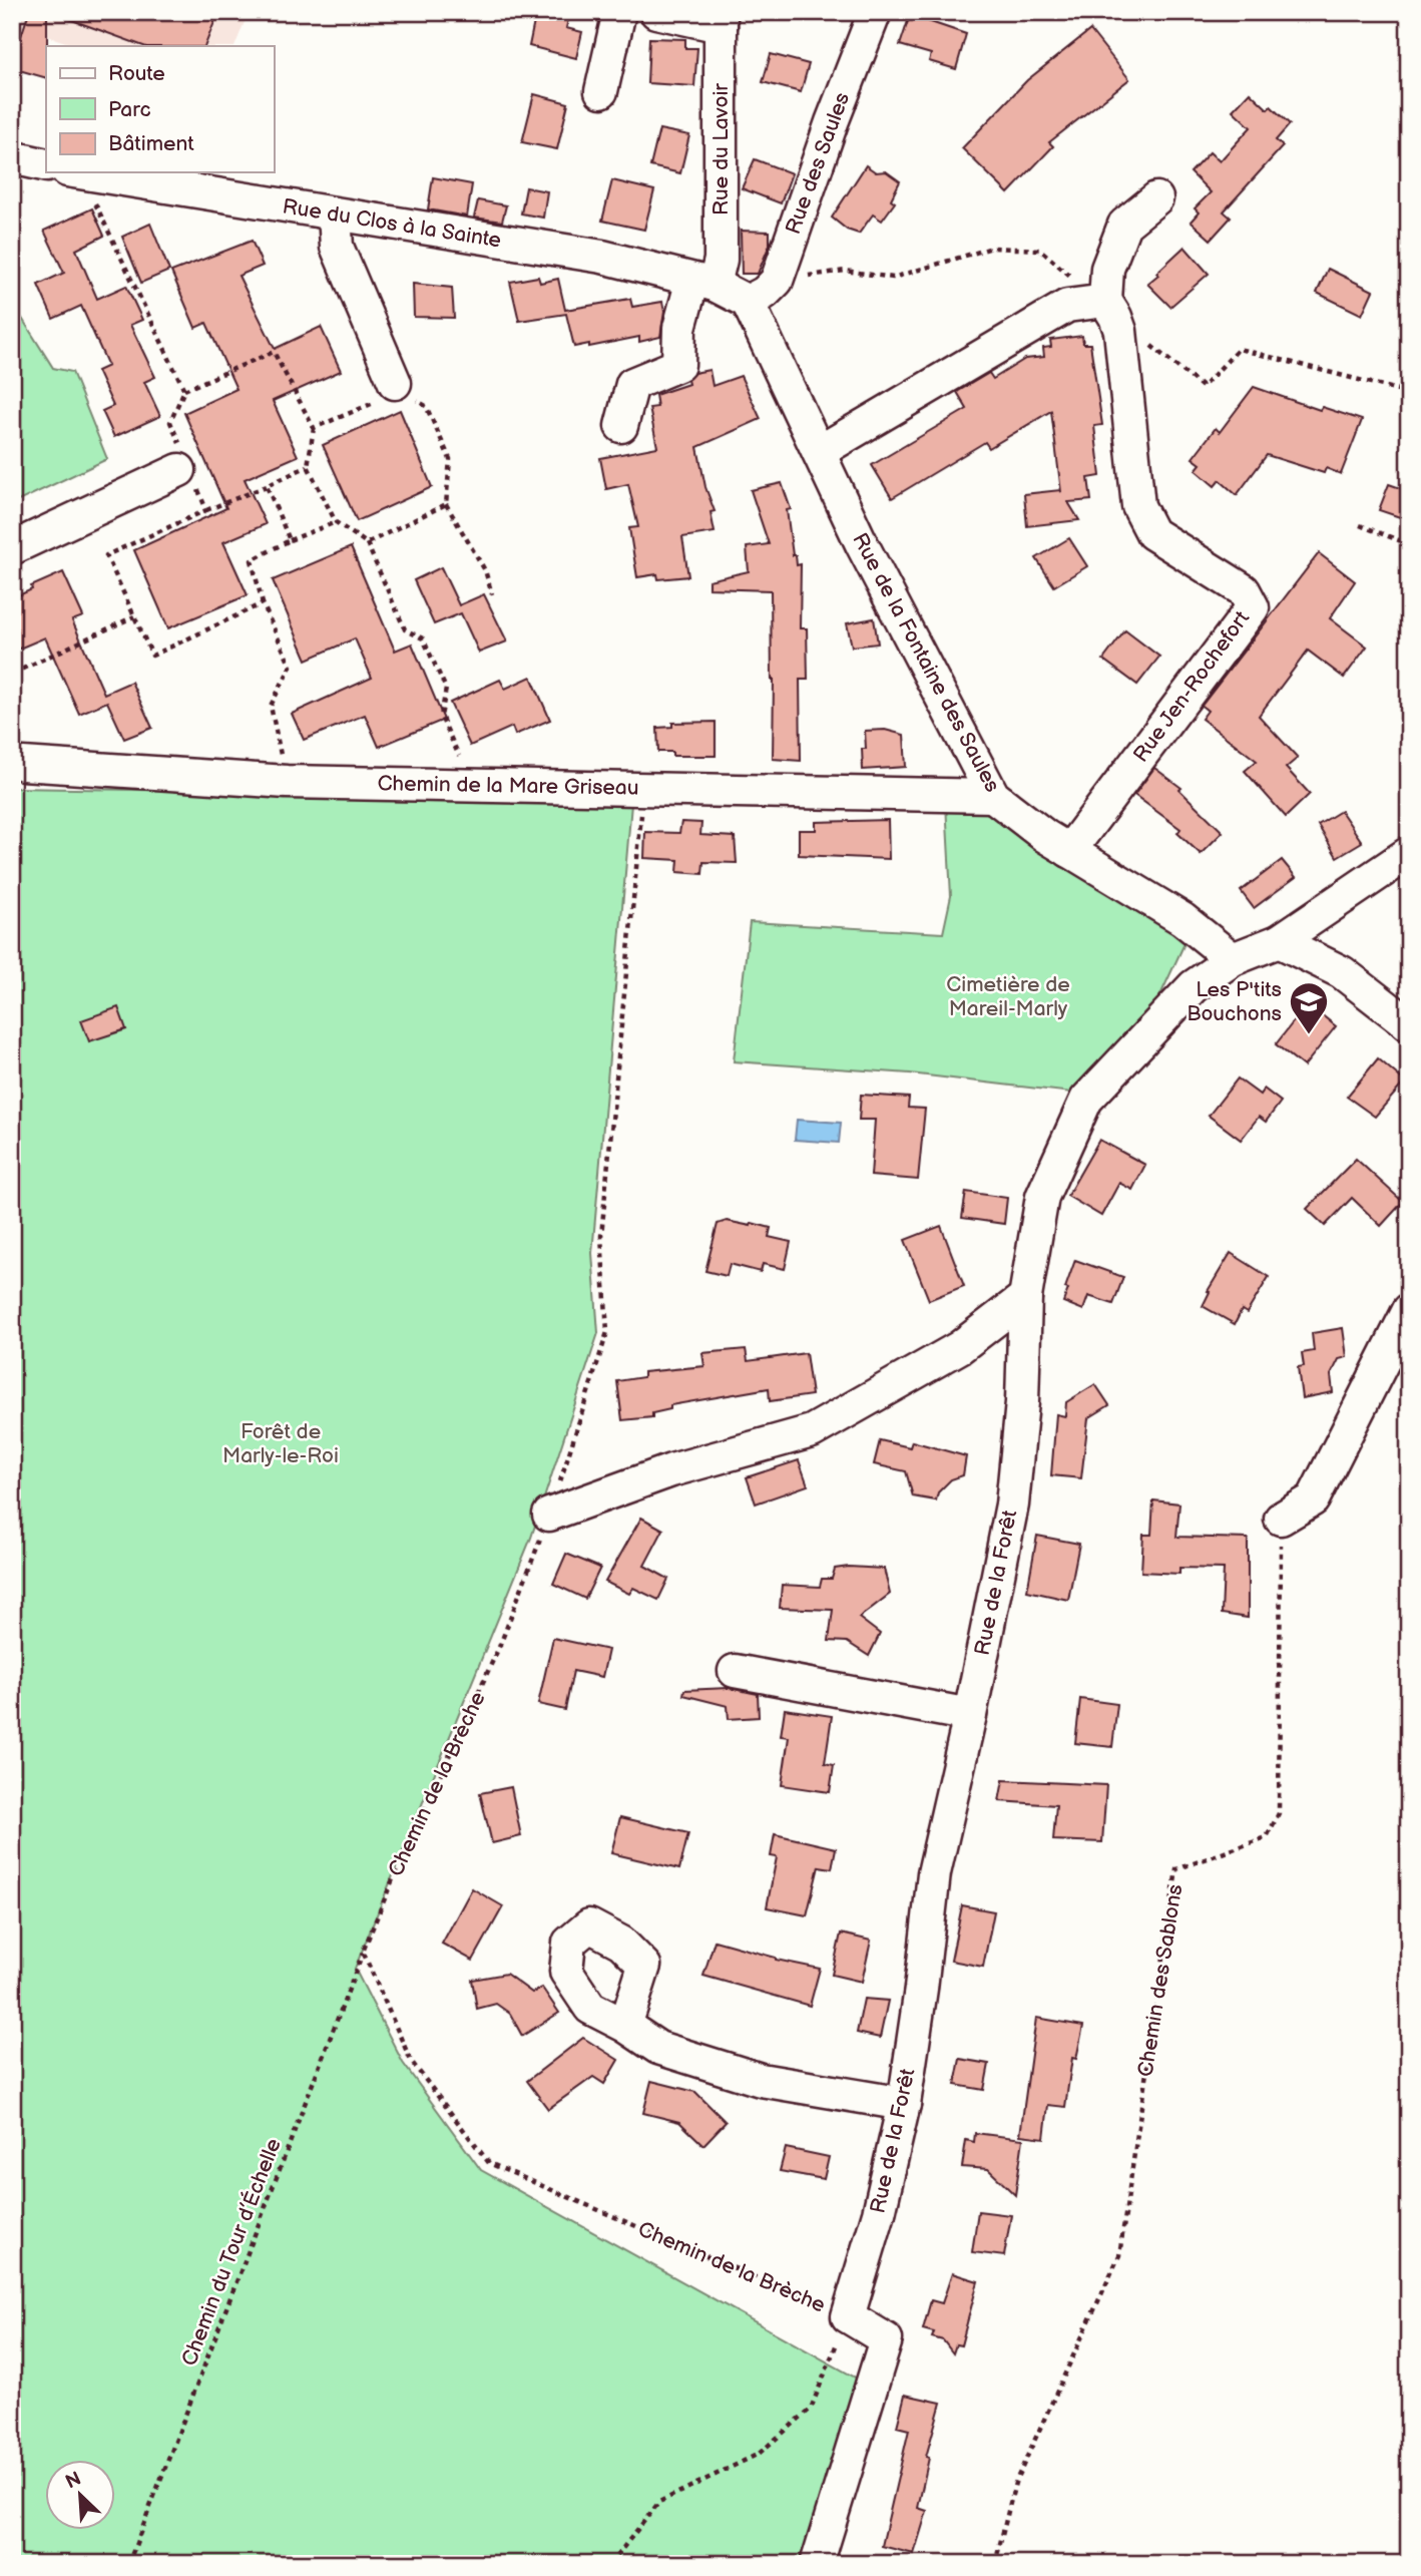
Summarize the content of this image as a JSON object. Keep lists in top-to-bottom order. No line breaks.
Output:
{"streets":{"street":["Rue du Lavoir","Rue des Saules","Rue du Clos à la Sainte","Rue de la Fontaine des Saules","Rue Jen-Rochefort","Chemin de la Mare Griseau","Rue de la Forêt"],"path":["Chemin de la Brèche","Chemin des Sablons","Chemin du Tour d’Échelle"]},"crossings":[["Rue du Lavoir","Rue du Clos à la Sainte"],["Rue de la Fontaine des Saules","Rue Jen-Rochefort"],["Rue de la Fontaine des Saules","Chemin de la Mare Griseau"],["Rue de la Fontaine des Saules","Rue de la Forêt"],["Chemin de la Mare Griseau","Chemin de la Brèche"],["Rue de la Forêt","Chemin de la Brèche"],["Chemin de la Brèche","Chemin du Tour d’Échelle"]],"parks":["Cimetière de Mareil-Marly","Forêt de Marly-le-Roi"],"places":{"school or university":["Les P'tits Bouchons"]},"legend":["Route","Parc","Bâtiment"],"north":"top left"}
